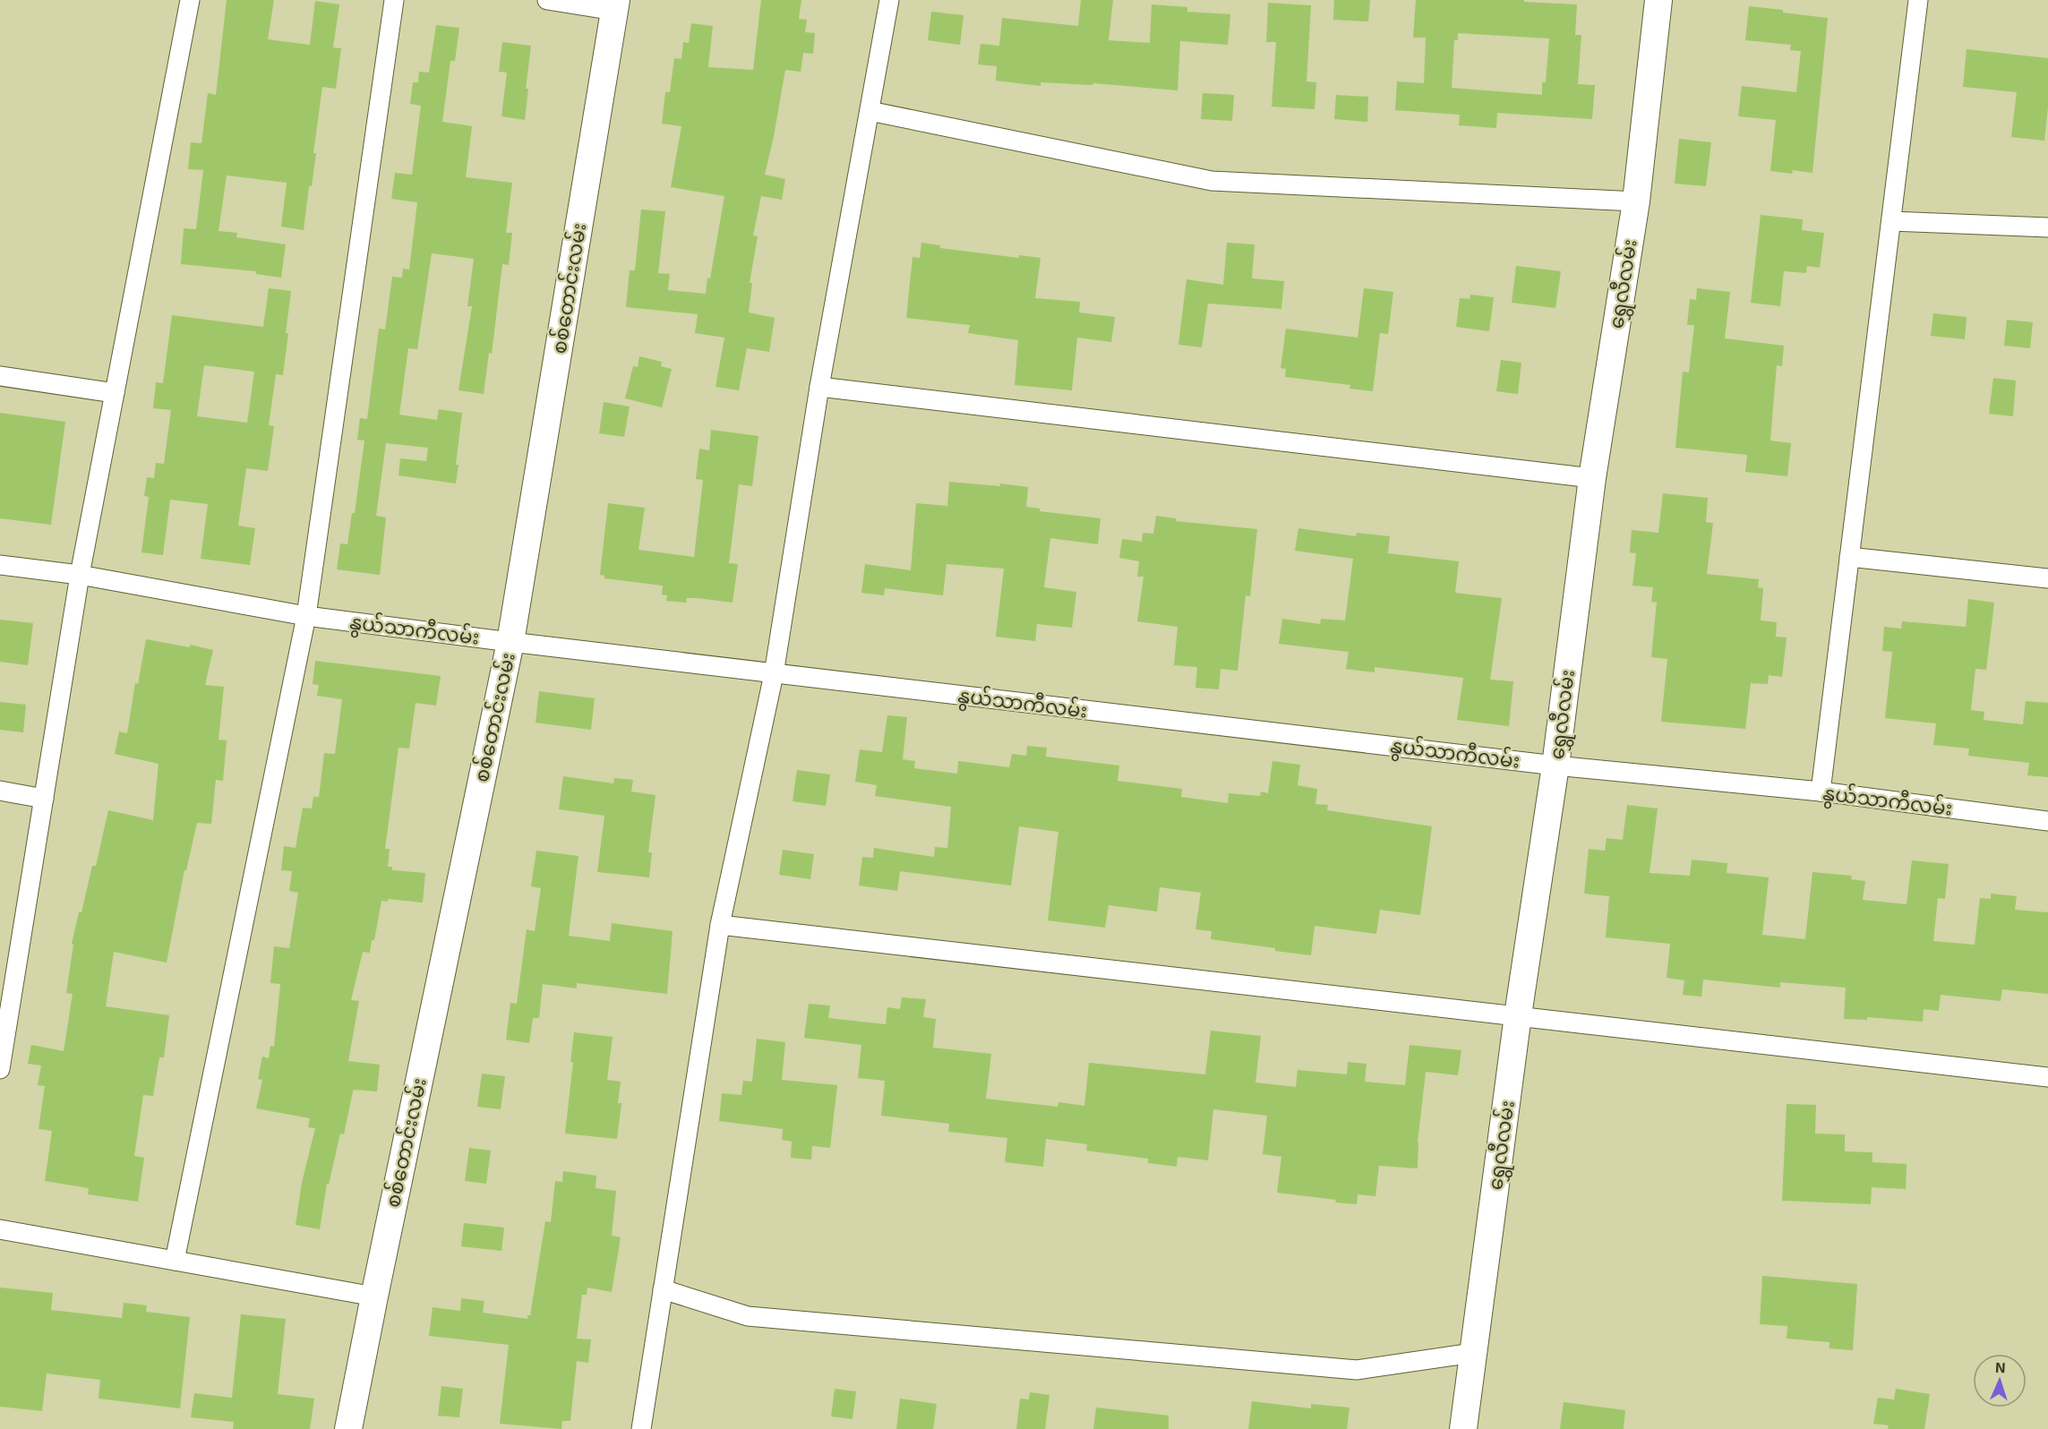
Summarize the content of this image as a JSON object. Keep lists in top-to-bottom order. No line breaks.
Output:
{"streets":{"street":["ရွှေလီလမ်း","စစ်တောင်းလမ်း","နွယ်သာကီလမ်း"]},"crossings":[["ရွှေလီလမ်း","နွယ်သာကီလမ်း"],["စစ်တောင်းလမ်း","နွယ်သာကီလမ်း"]],"north":"top"}
